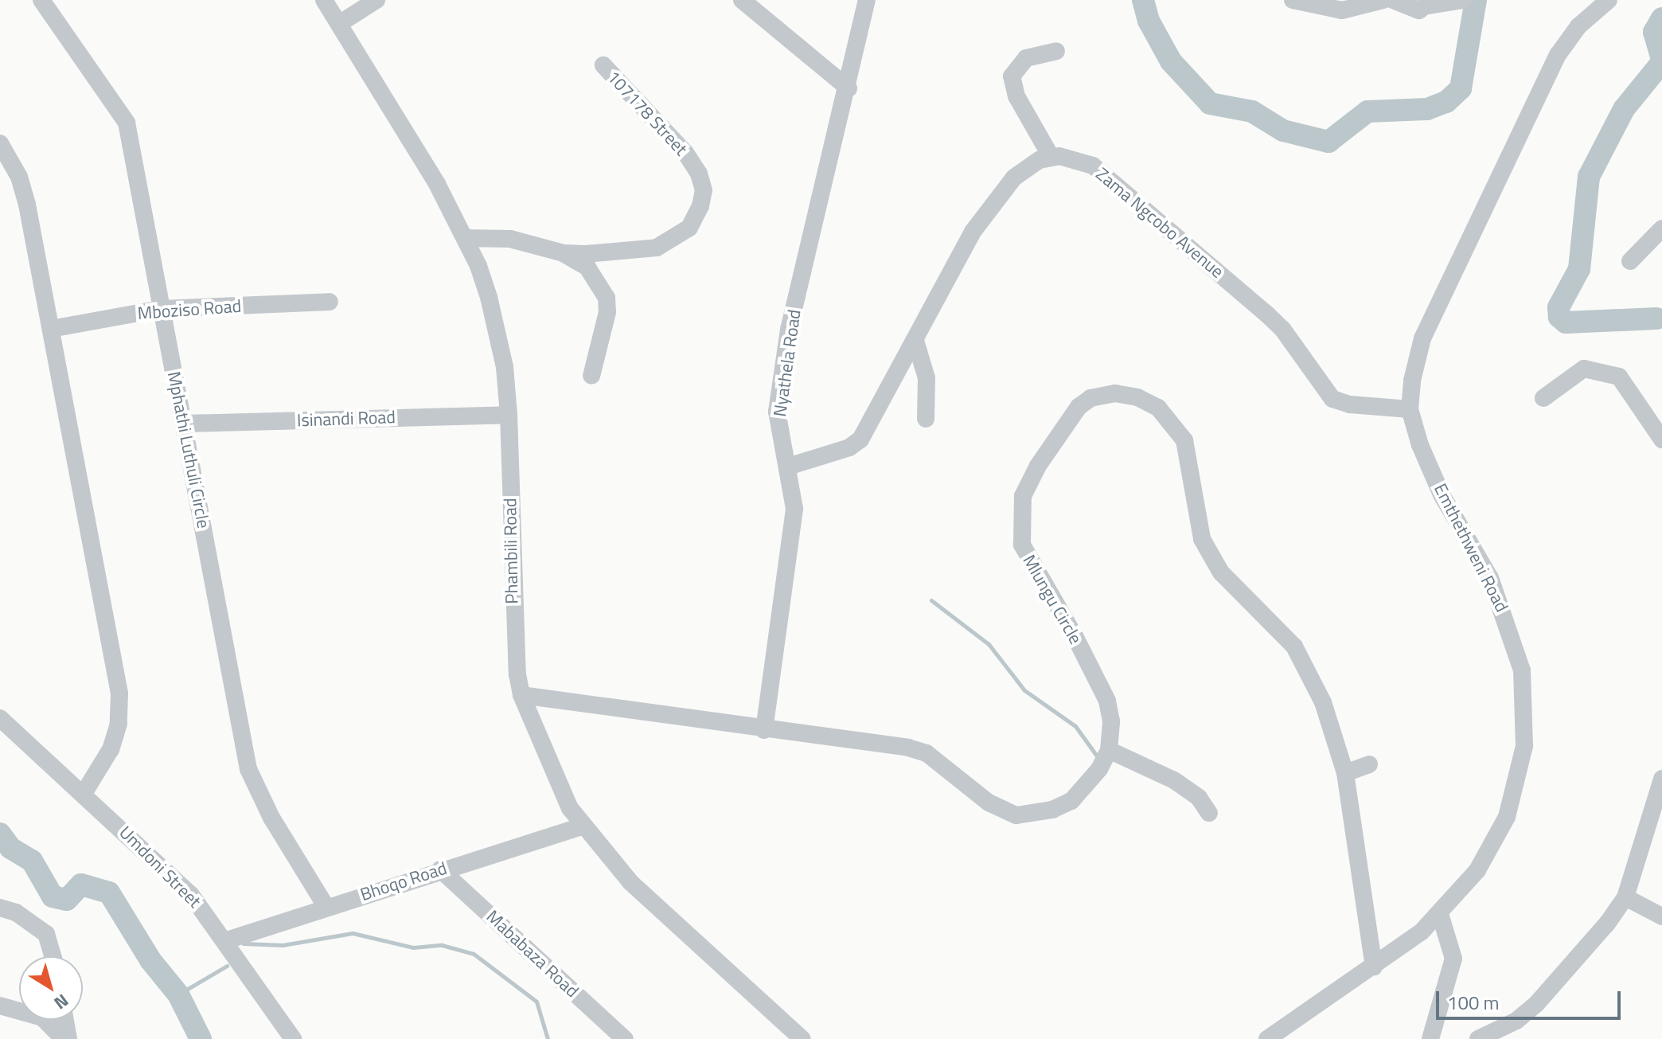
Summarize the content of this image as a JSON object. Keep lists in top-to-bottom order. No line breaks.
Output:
{"streets":{"street":["107178 Street","Zama Ngcobo Avenue","Mboziso Road","Nyathela Road","Isinandi Road","Mphathi Luthuli Circle","Emthethweni Road","Phambili Road","Mlungu Circle","Umdoni Street","Bhoqo Road","Mababaza Road"]},"crossings":[["107178 Street","Phambili Road"],["Zama Ngcobo Avenue","Emthethweni Road"],["Mboziso Road","Mphathi Luthuli Circle"],["Nyathela Road","Mlungu Circle"],["Isinandi Road","Mphathi Luthuli Circle"],["Isinandi Road","Phambili Road"],["Mphathi Luthuli Circle","Bhoqo Road"],["Emthethweni Road","Mlungu Circle"],["Phambili Road","Mlungu Circle"],["Phambili Road","Bhoqo Road"],["Umdoni Street","Bhoqo Road"],["Bhoqo Road","Mababaza Road"]],"scale_bar":"100 m","north":"bottom right"}
